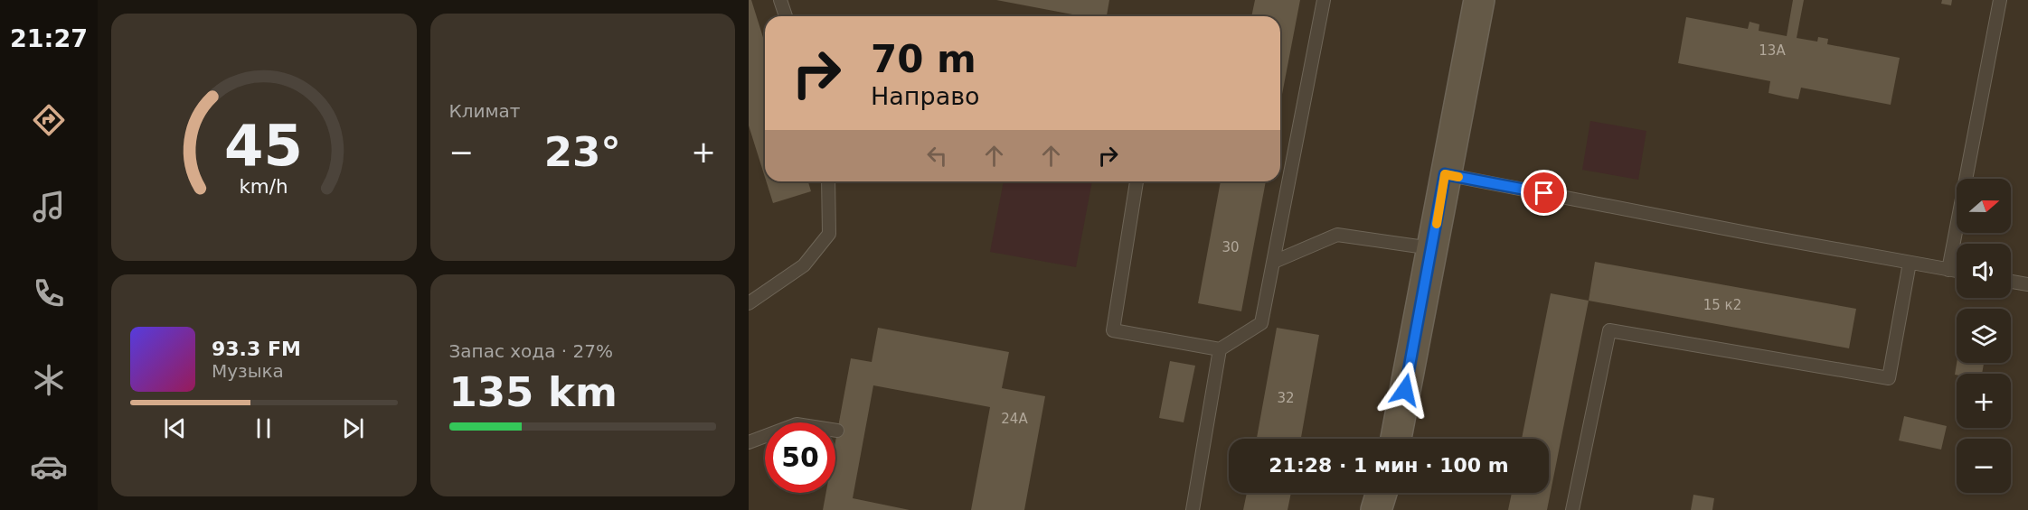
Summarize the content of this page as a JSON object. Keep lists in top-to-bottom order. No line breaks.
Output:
{"house_numbers":["13А","30","15 к2","32","24А"],"north":"right","page":{"tabs":"21:27","tile":["Климат",["Запас хода · 27%","135 km"]],"turn":["70 m","Направо"],"heat":["−","23°","+"],"map_buttons":["+","−"],"song":["93.3 FM","Музыка"],"limit":"50","trip":"21:28 · 1 мин · 100 m","gauge":["45","km/h"]}}
